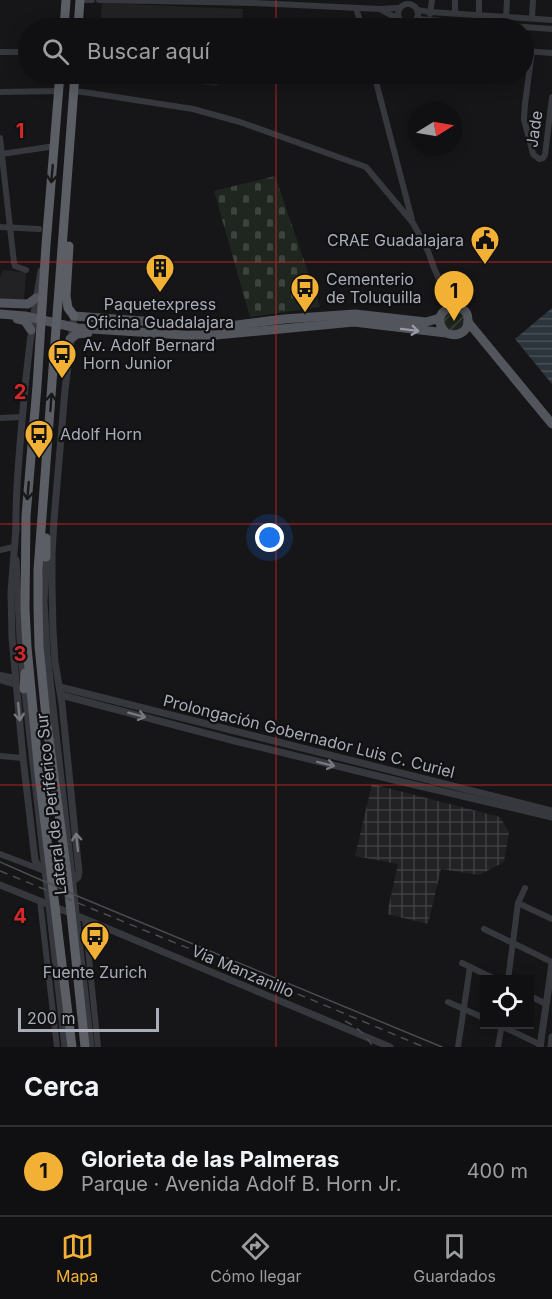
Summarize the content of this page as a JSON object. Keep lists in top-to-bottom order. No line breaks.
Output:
{"streets":{"street":["Jade","Prolongación Gobernador Luis C. Curiel","Lateral de Periférico Sur","Via Manzanillo"]},"places":{"public building":["CRAE Guadalajara"],"building":["Paquetexpress Oficina Guadalajara"],"bus stop":["Cementerio de Toluquilla","Av. Adolf Bernard Horn Junior","Adolf Horn","Fuente Zurich"]},"scale_bar":"200 m","north":"right","page":{"search":"Buscar aquí","pins":"1","scale":"200 m","heading":"Cerca","list":[{"mark":"1","name":"Glorieta de las Palmeras","note":"Parque · Avenida Adolf B. Horn Jr.","value":"400 m"}],"nav":["Mapa","Cómo llegar","Guardados"]},"grid":{"rows":["1","2","3","4"]}}
